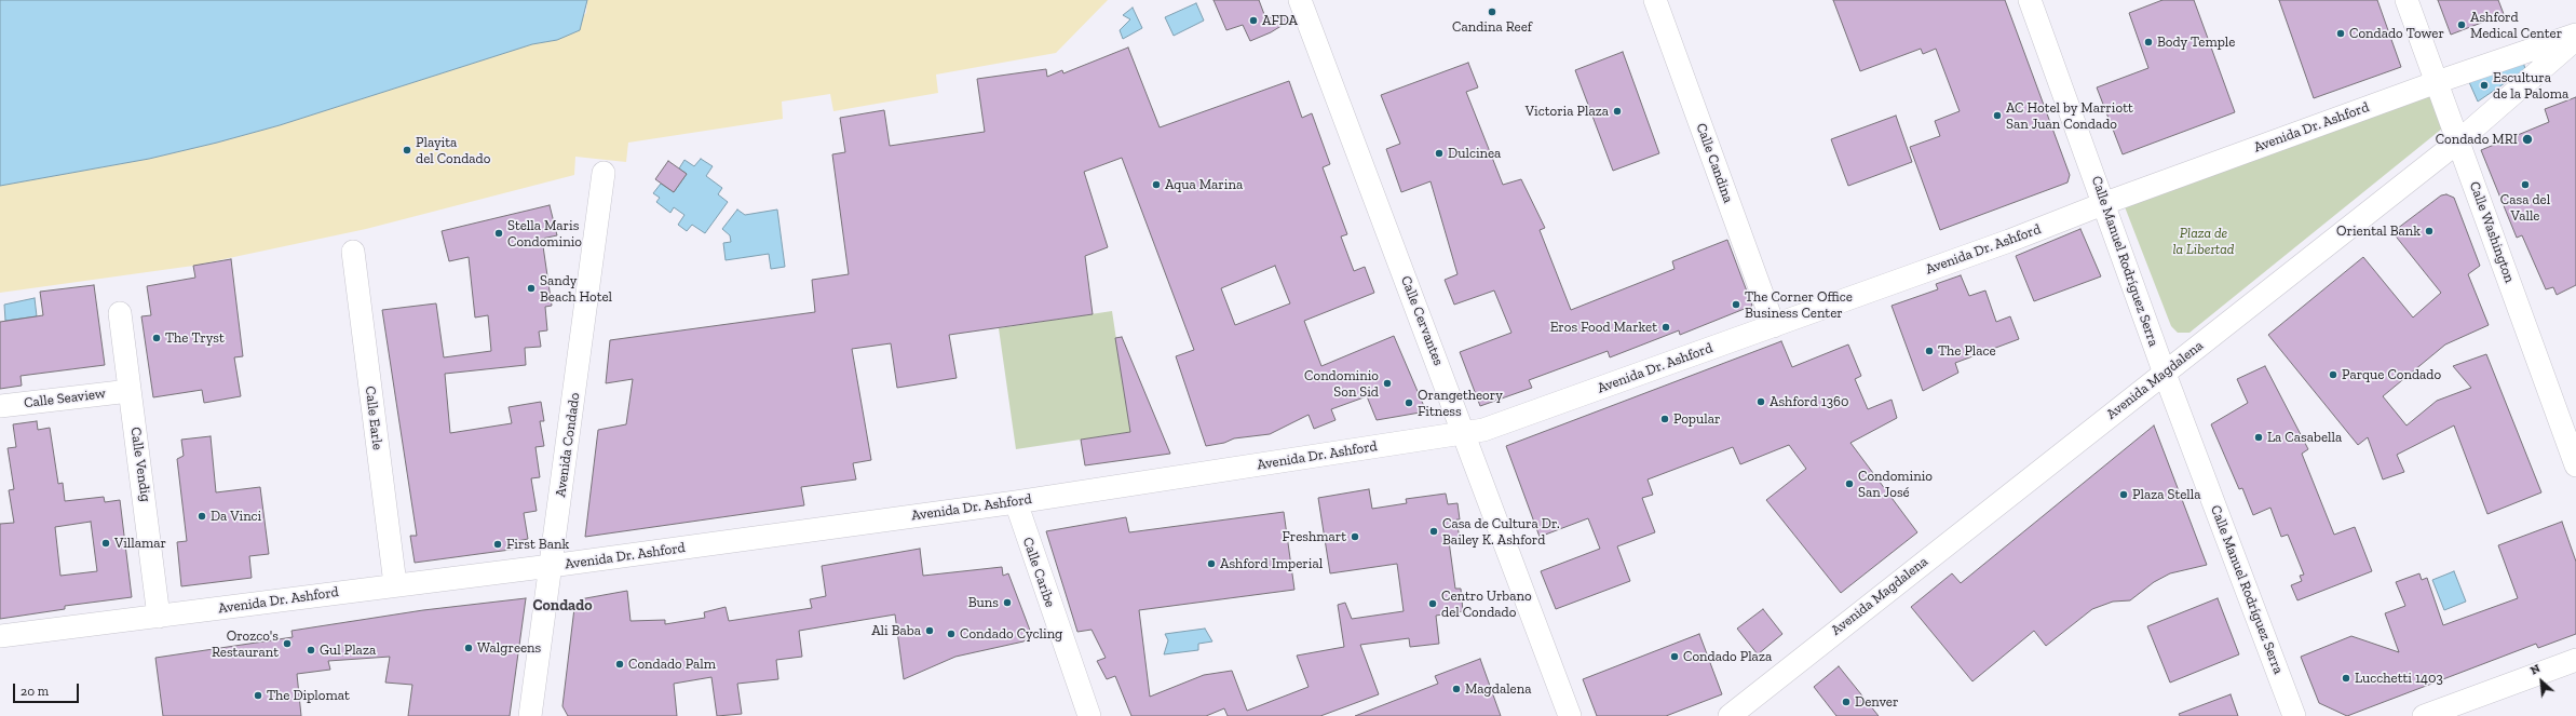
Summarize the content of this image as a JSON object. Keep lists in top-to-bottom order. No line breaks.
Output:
{"streets":{"street":["Avenida Dr. Ashford","Calle Candina","Calle Washington","Calle Manuel Rodríguez Serra","Calle Cervantes","Avenida Magdalena","Calle Seaview","Calle Earle","Avenida Condado","Calle Vendig","Calle Caribe"]},"crossings":[["Avenida Dr. Ashford","Calle Candina"],["Avenida Dr. Ashford","Calle Washington"],["Avenida Dr. Ashford","Calle Manuel Rodríguez Serra"],["Avenida Dr. Ashford","Calle Cervantes"],["Avenida Dr. Ashford","Avenida Magdalena"],["Avenida Dr. Ashford","Calle Earle"],["Avenida Dr. Ashford","Avenida Condado"],["Avenida Dr. Ashford","Calle Vendig"],["Avenida Dr. Ashford","Calle Caribe"],["Calle Washington","Avenida Magdalena"],["Calle Manuel Rodríguez Serra","Avenida Magdalena"],["Calle Seaview","Calle Vendig"]],"districts":["Condado"],"parks":["Plaza de la Libertad"],"places":["Candina Reef","AFDA","Ashford Medical Center","Condado Tower","Body Temple","Escultura de la Paloma","Victoria Plaza","AC Hotel by Marriott San Juan Condado","Condado MRI","Playita del Condado","Dulcinea","Aqua Marina","Casa del Valle","Oriental Bank","Stella Maris Condominio","Sandy Beach Hotel","The Corner Office Business Center","Eros Food Market","The Tryst","The Place","Parque Condado","Condominio Son Sid","Ashford 1360","Orangetheory Fitness","Popular","La Casabella","Condominio San José","Plaza Stella","Da Vinci","Casa de Cultura Dr. Bailey K. Ashford","Freshmart","Villamar","First Bank","Ashford Imperial","Buns","Centro Urbano del Condado","Ali Baba","Condado Cycling","Orozco's Restaurant","Walgreens","Gul Plaza","Condado Plaza","Condado Palm","Lucchetti 1403","Magdalena","The Diplomat","Denver"],"scale_bar":"20 m","north":"top left"}
